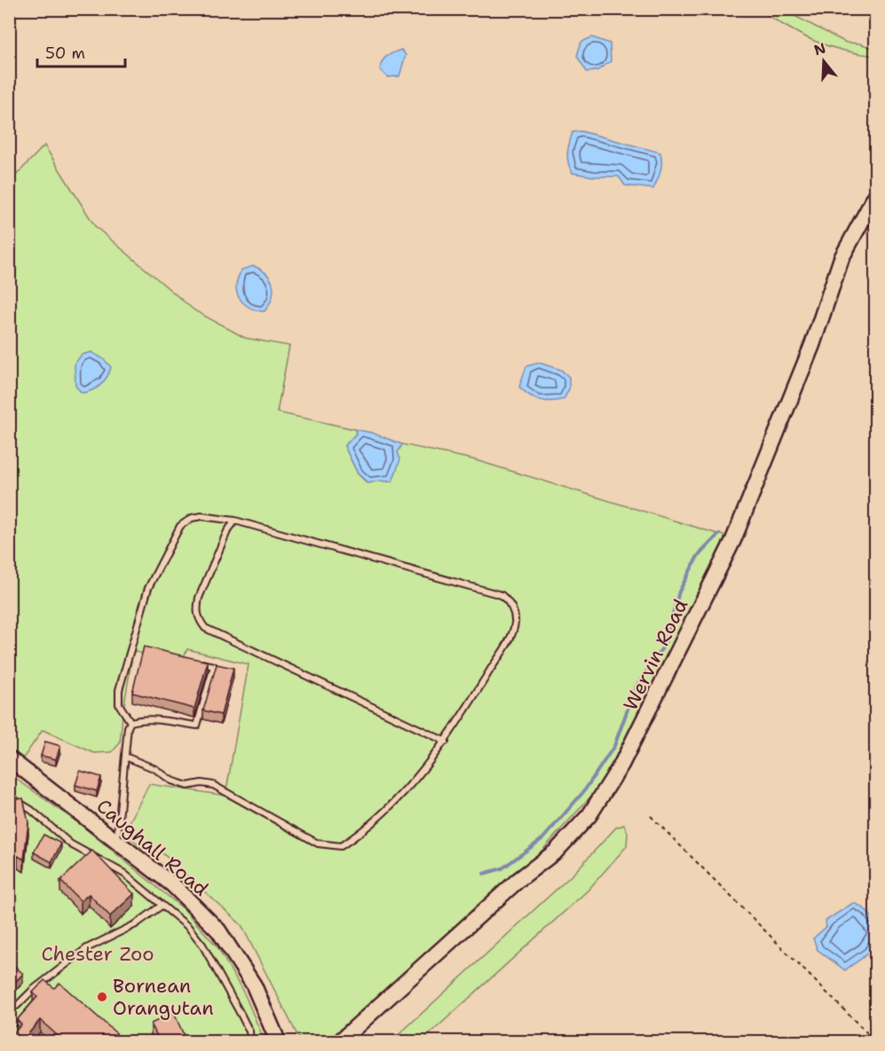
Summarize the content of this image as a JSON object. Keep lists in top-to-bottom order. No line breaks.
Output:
{"streets":{"street":["Wervin Road","Caughall Road"]},"parks":["Chester Zoo"],"places":["Bornean Orangutan"],"scale_bar":"50 m","north":"top"}
